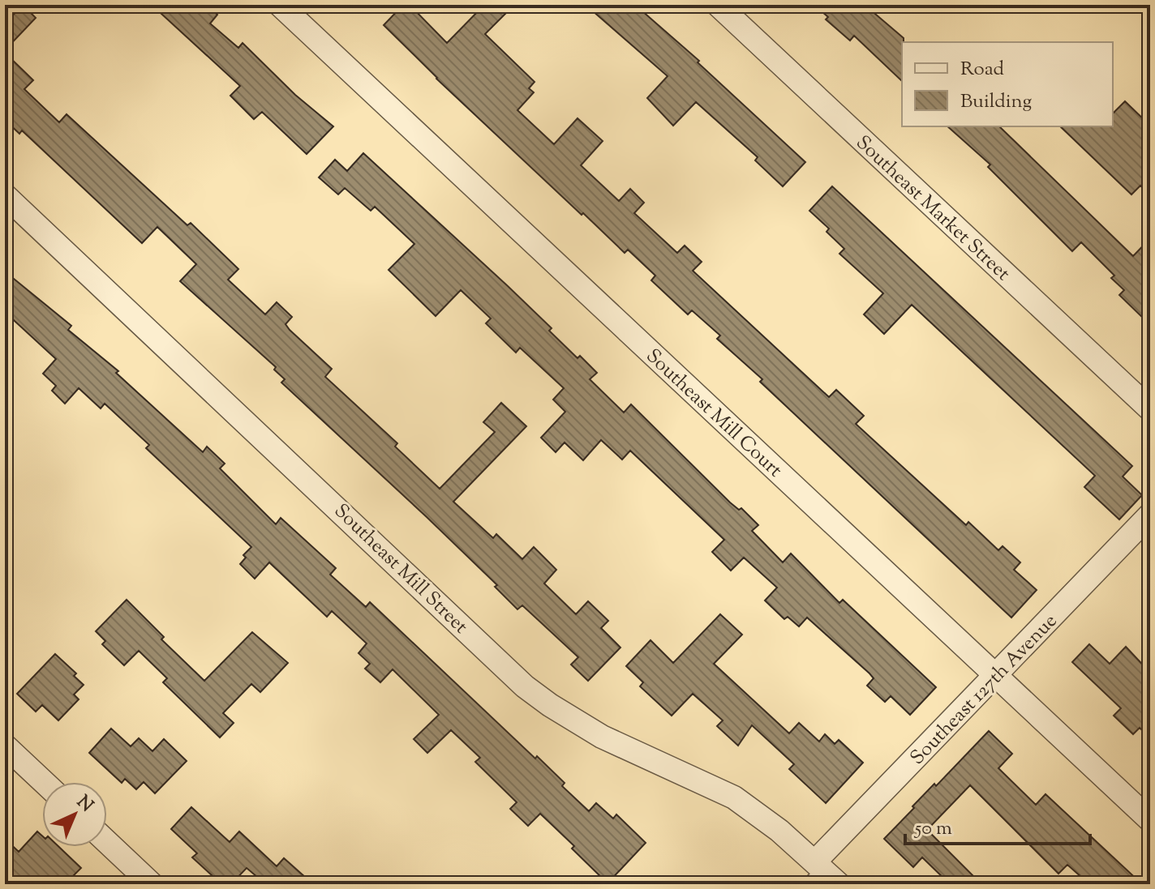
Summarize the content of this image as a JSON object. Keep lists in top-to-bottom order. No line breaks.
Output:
{"streets":{"street":["Southeast Market Street","Southeast Mill Court","Southeast Mill Street","Southeast 127th Avenue"]},"crossings":[["Southeast Mill Court","Southeast 127th Avenue"],["Southeast Mill Street","Southeast 127th Avenue"]],"legend":["Road","Building"],"scale_bar":"50 m","north":"top right"}
